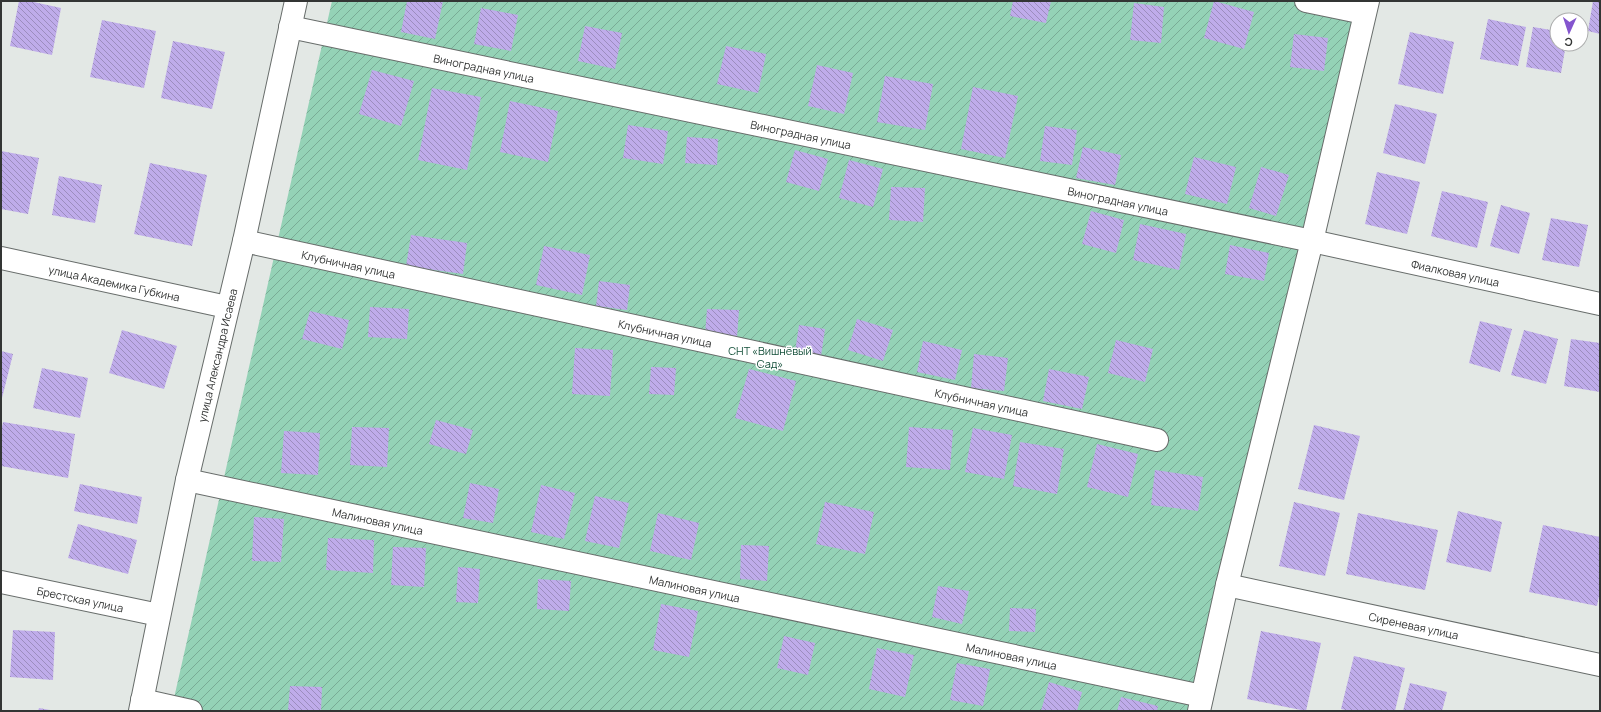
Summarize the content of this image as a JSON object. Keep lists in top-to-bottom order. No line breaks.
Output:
{"streets":{"street":["Виноградная улица","Клубничная улица","Фиалковая улица","улица Академика Губкина","улица Александра Исаева","Малиновая улица","Брестская улица","Сиреневая улица"]},"crossings":[["Виноградная улица","Фиалковая улица"],["Виноградная улица","улица Александра Исаева"],["Клубничная улица","улица Александра Исаева"],["улица Академика Губкина","улица Александра Исаева"],["улица Александра Исаева","Малиновая улица"],["улица Александра Исаева","Брестская улица"]],"parks":["СНТ «Вишнёвый Cад»"],"north":"bottom"}
